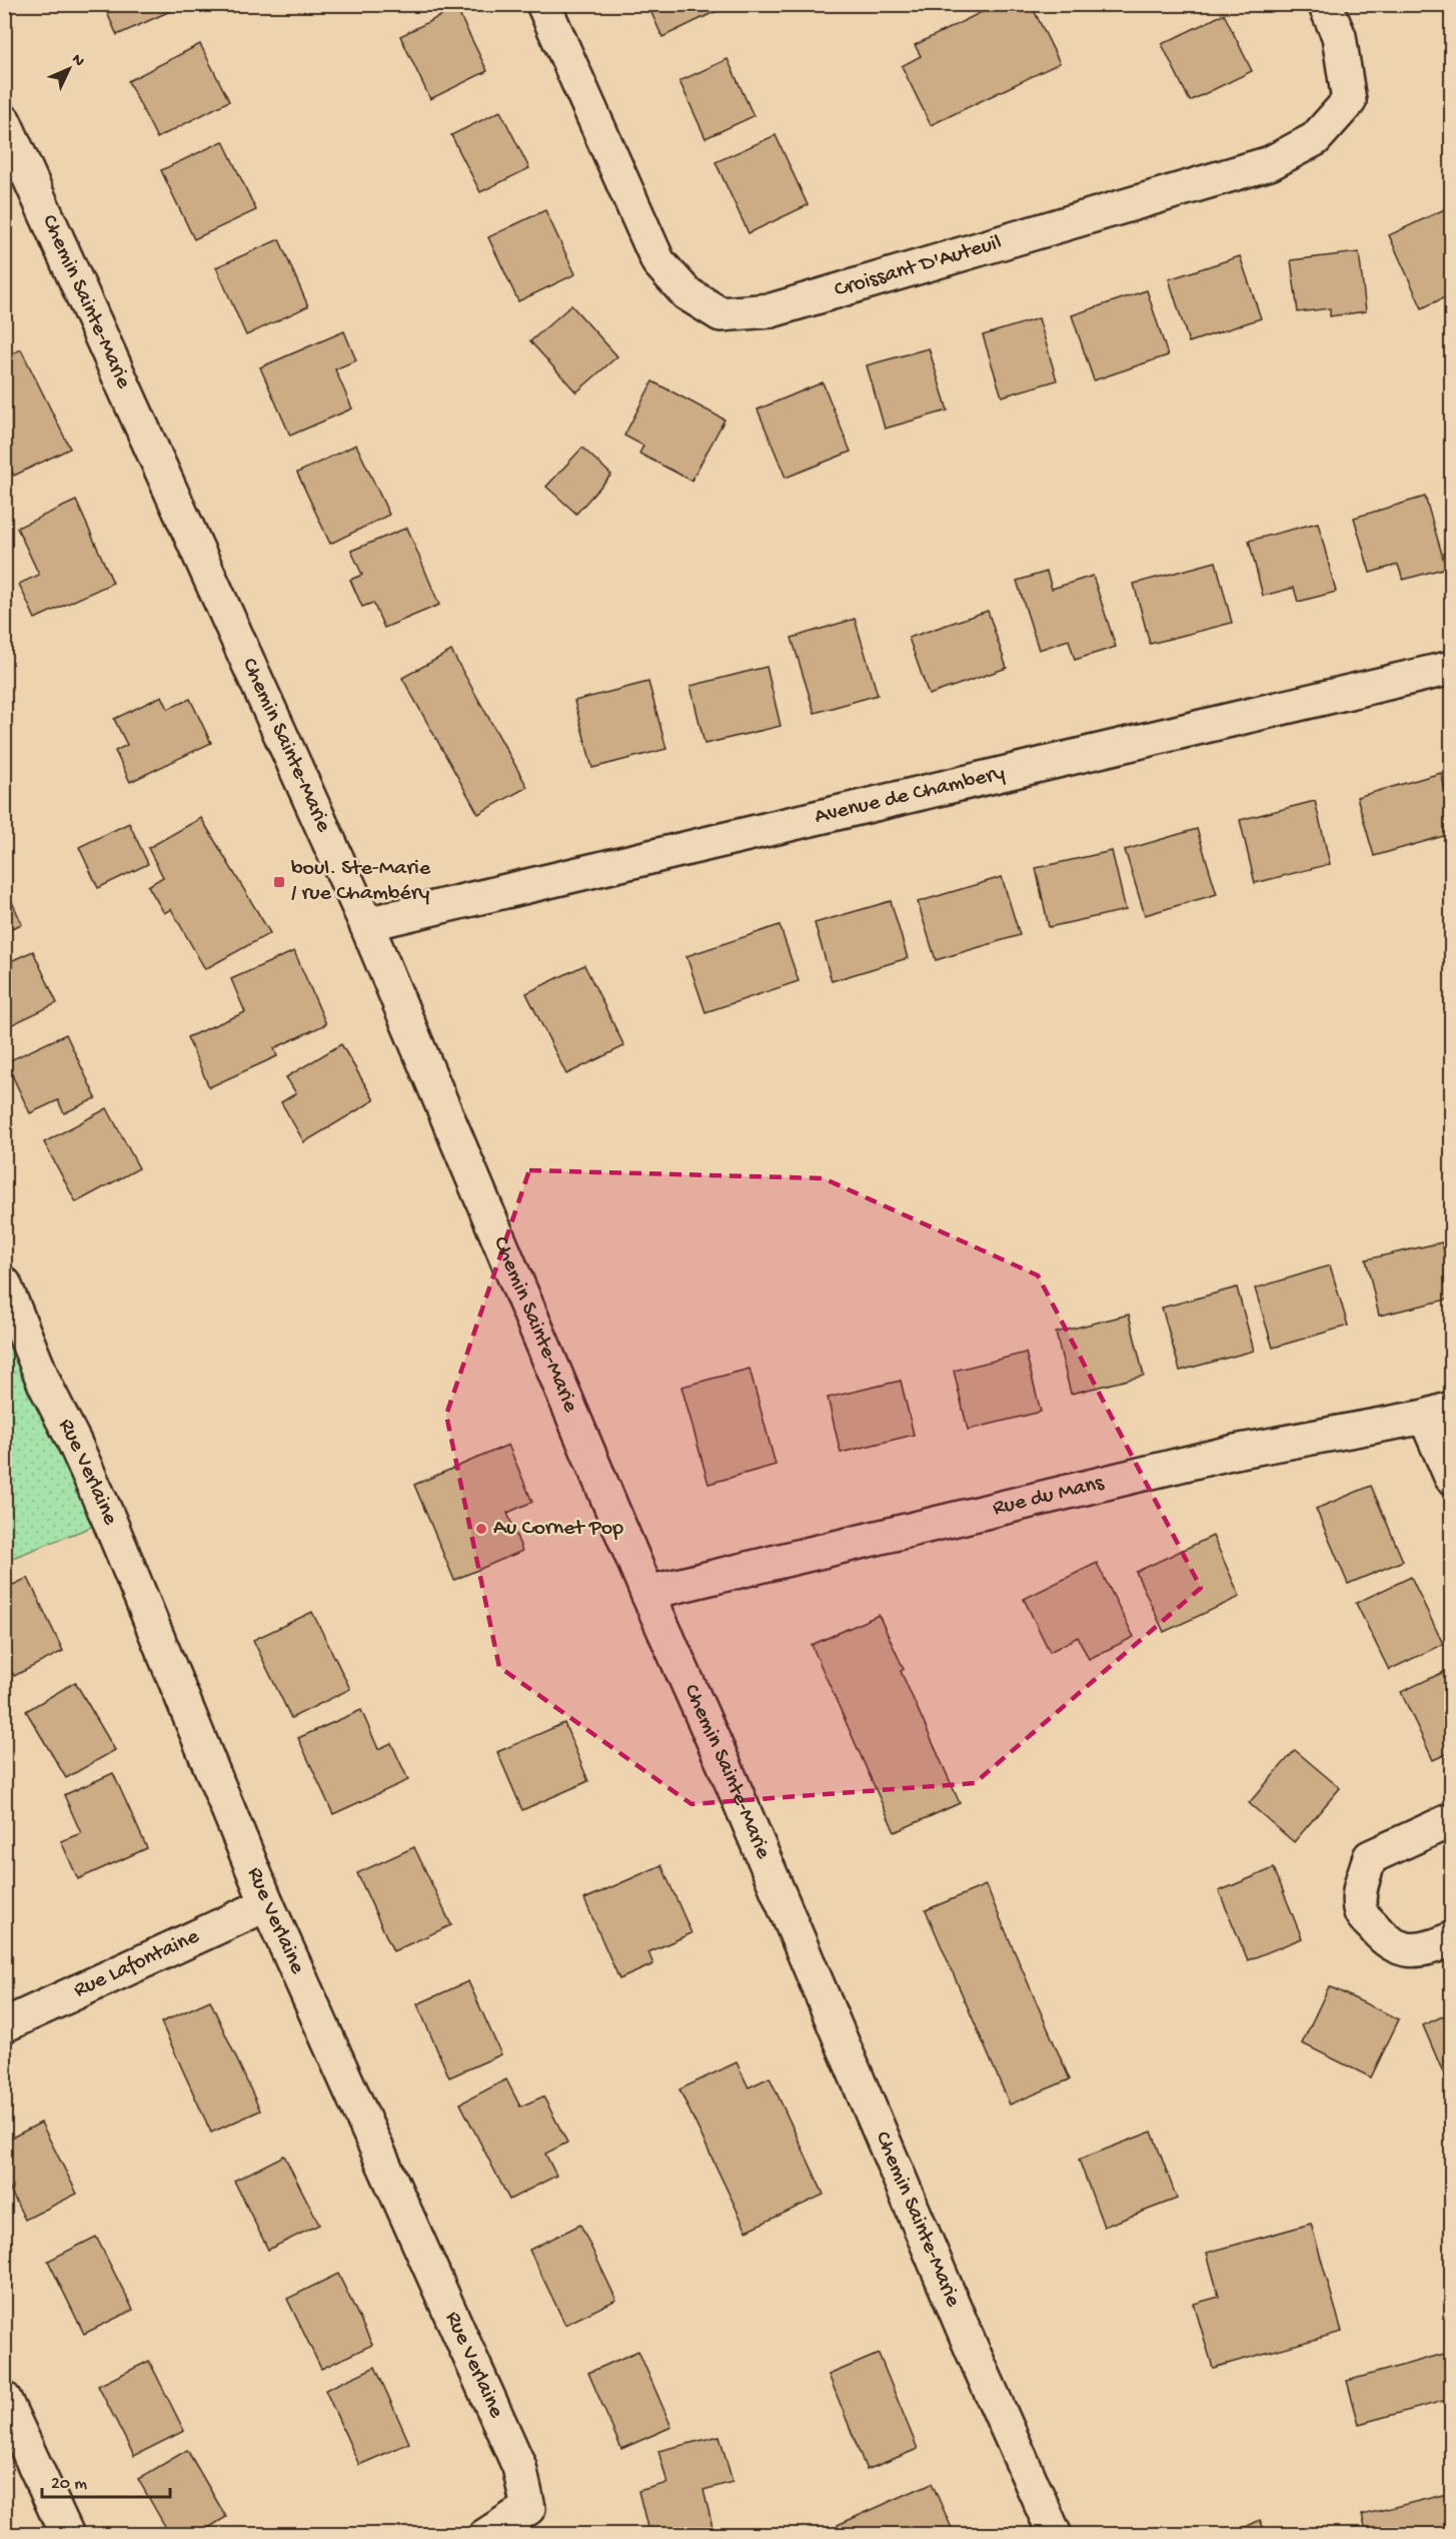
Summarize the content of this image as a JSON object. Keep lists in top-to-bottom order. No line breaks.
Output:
{"streets":{"street":["Croissant D'Auteuil","Chemin Sainte-Marie","Avenue de Chambery","Rue Verlaine","Rue du Mans","Rue Lafontaine"]},"crossings":[["Chemin Sainte-Marie","Avenue de Chambery"],["Chemin Sainte-Marie","Rue du Mans"],["Rue Verlaine","Rue Lafontaine"]],"places":{"transit":["boul. Ste-Marie / rue Chambéry"],"other":["Au Cornet Pop"]},"scale_bar":"20 m","north":"top right"}
